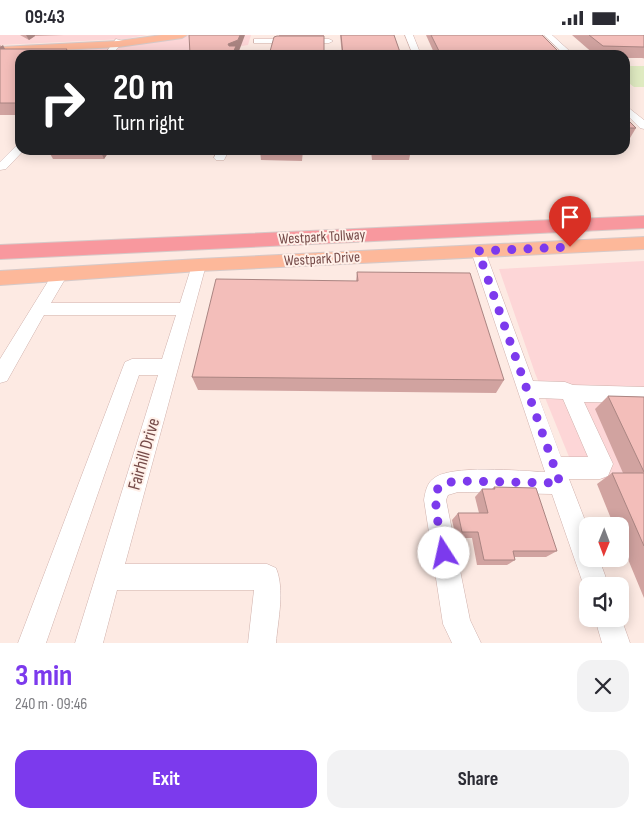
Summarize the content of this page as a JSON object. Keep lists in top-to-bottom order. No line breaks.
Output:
{"streets":{"highway":["Westpark Tollway"],"main road":["Westpark Drive"],"street":["Fairhill Drive"]},"crossings":[["Westpark Drive","Fairhill Drive"]],"north":"bottom","page":{"status":"09:43","turn":["20 m","Turn right"],"heading":["3 min","240 m · 09:46"],"buttons":["Exit","Share"]}}
